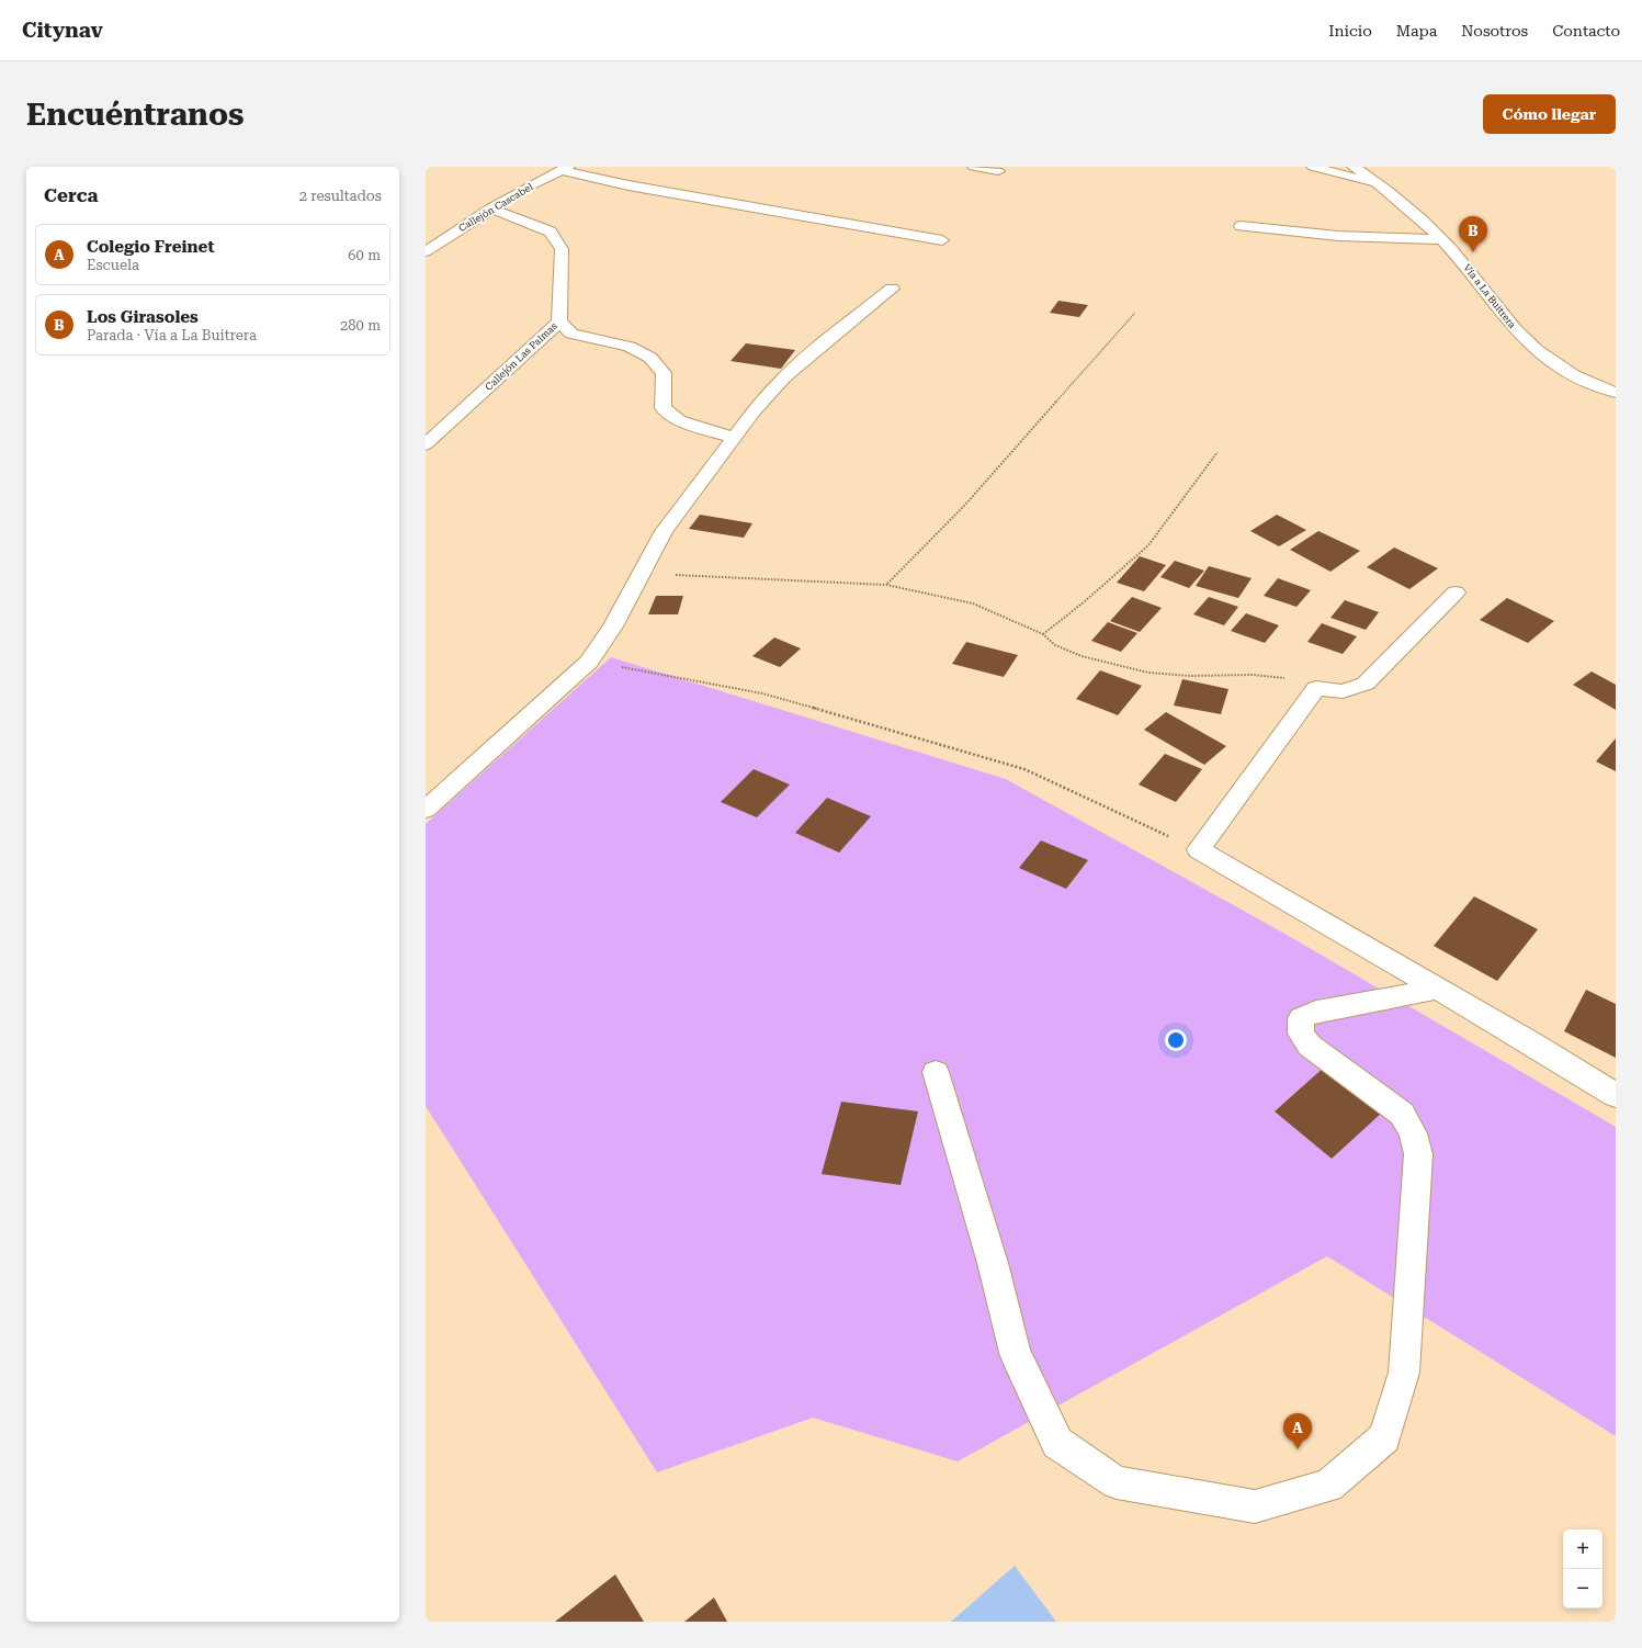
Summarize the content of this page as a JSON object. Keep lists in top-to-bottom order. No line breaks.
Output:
{"streets":{"street":["Callejón Cascabel","Vía a La Buitrera","Callejón Las Palmas"]},"crossings":[["Callejón Cascabel","Callejón Las Palmas"]],"page":{"header":"Citynav","nav":["Inicio","Mapa","Nosotros","Contacto"],"buttons":"Cómo llegar","title":"Encuéntranos","heading":["Cerca","2 resultados"],"pins":["B","A"],"list":[{"mark":"A","name":"Colegio Freinet","note":"Escuela","value":"60 m"},{"mark":"B","name":"Los Girasoles","note":"Parada · Vía a La Buitrera","value":"280 m"}],"map_buttons":["+","−"]}}
